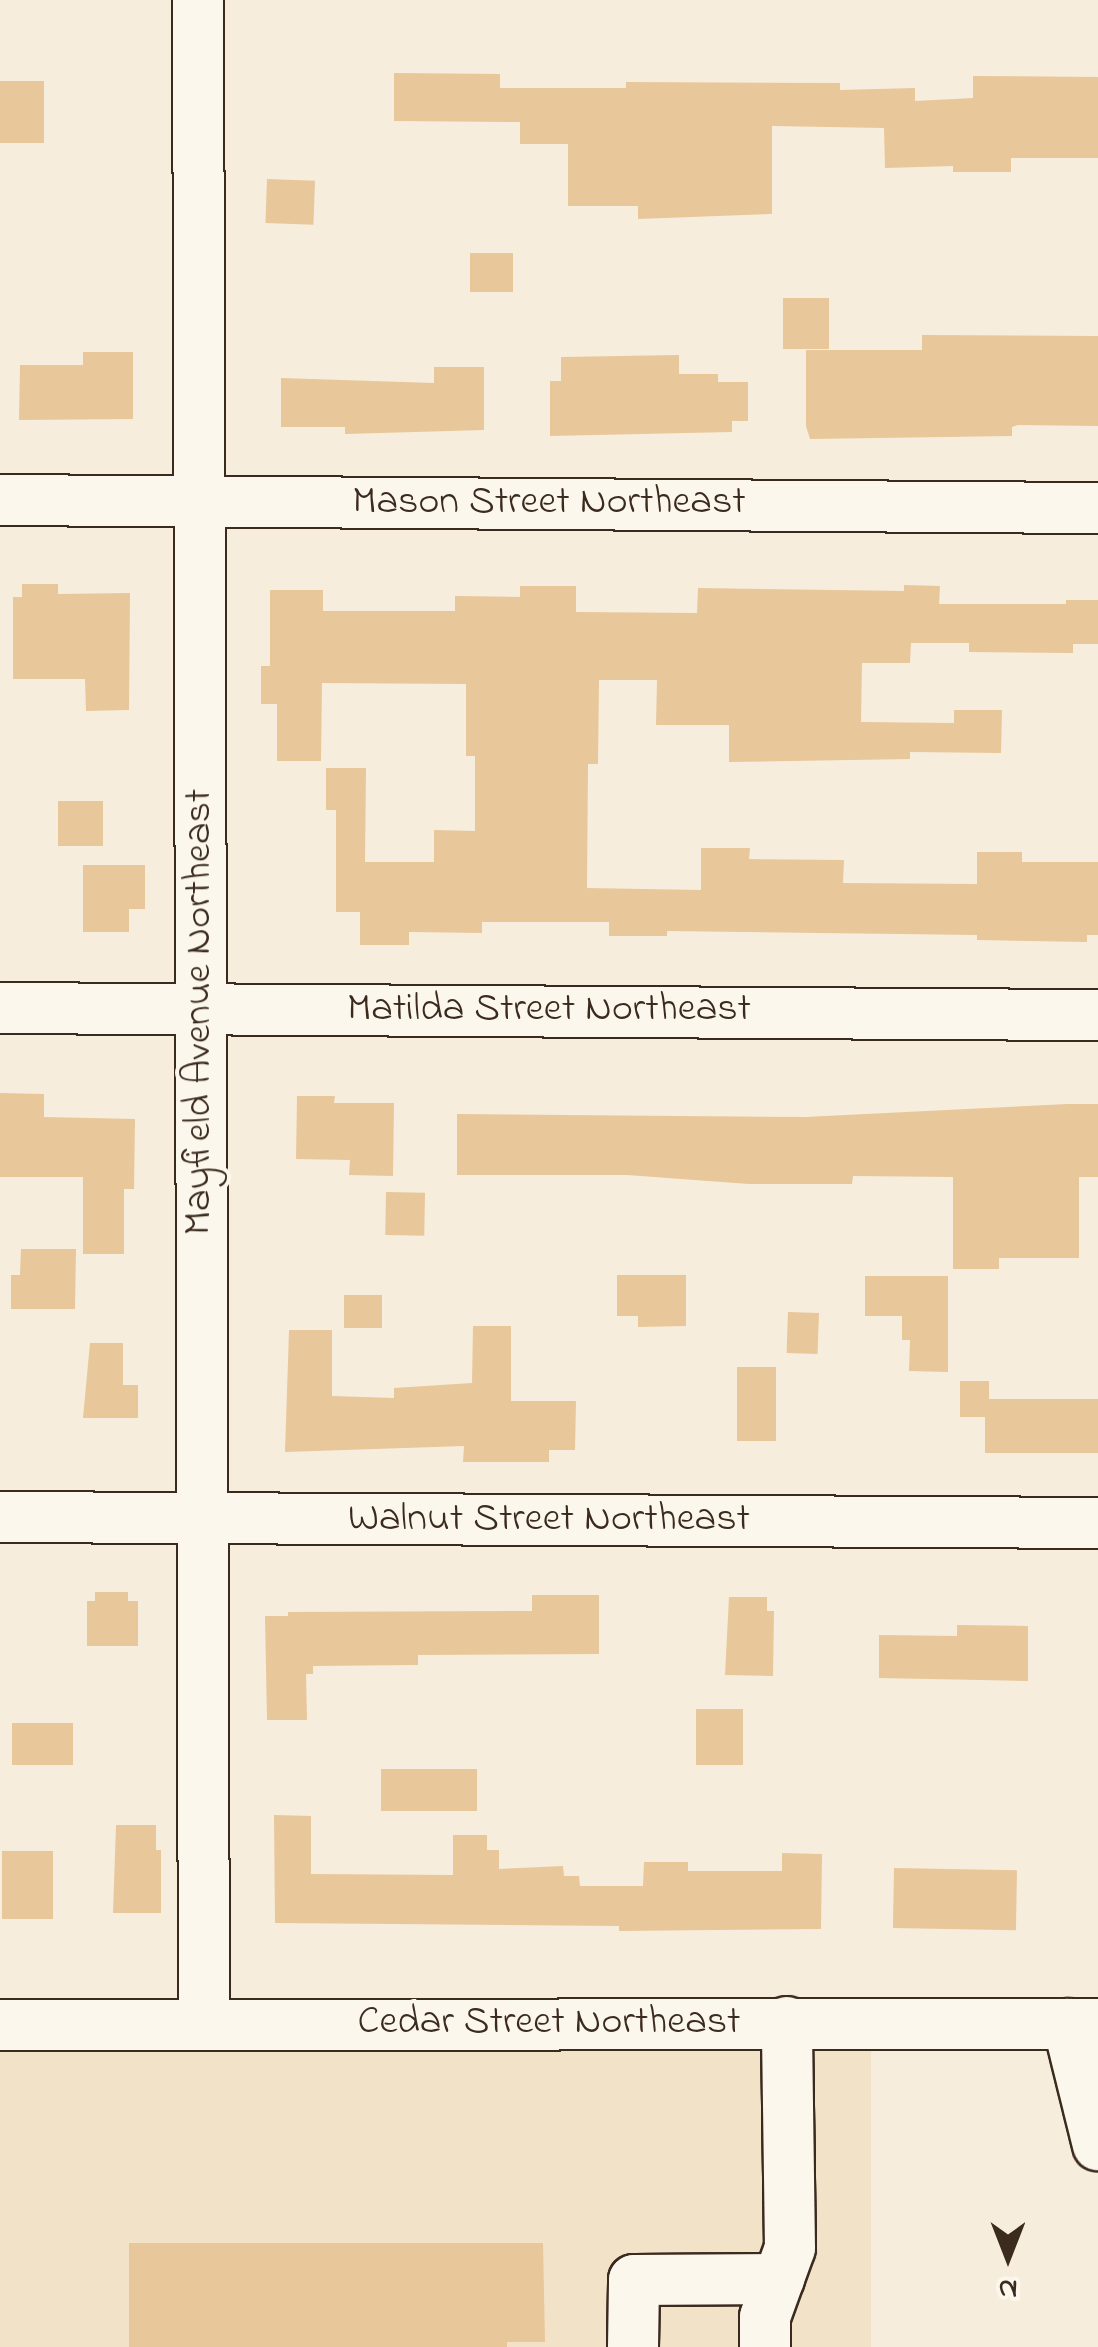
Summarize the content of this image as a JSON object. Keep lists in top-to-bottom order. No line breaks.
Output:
{"streets":{"street":["Mason Street Northeast","Matilda Street Northeast","Mayfield Avenue Northeast","Walnut Street Northeast","Cedar Street Northeast"]},"crossings":[["Mason Street Northeast","Mayfield Avenue Northeast"],["Matilda Street Northeast","Mayfield Avenue Northeast"],["Mayfield Avenue Northeast","Walnut Street Northeast"],["Mayfield Avenue Northeast","Cedar Street Northeast"]],"north":"bottom"}
